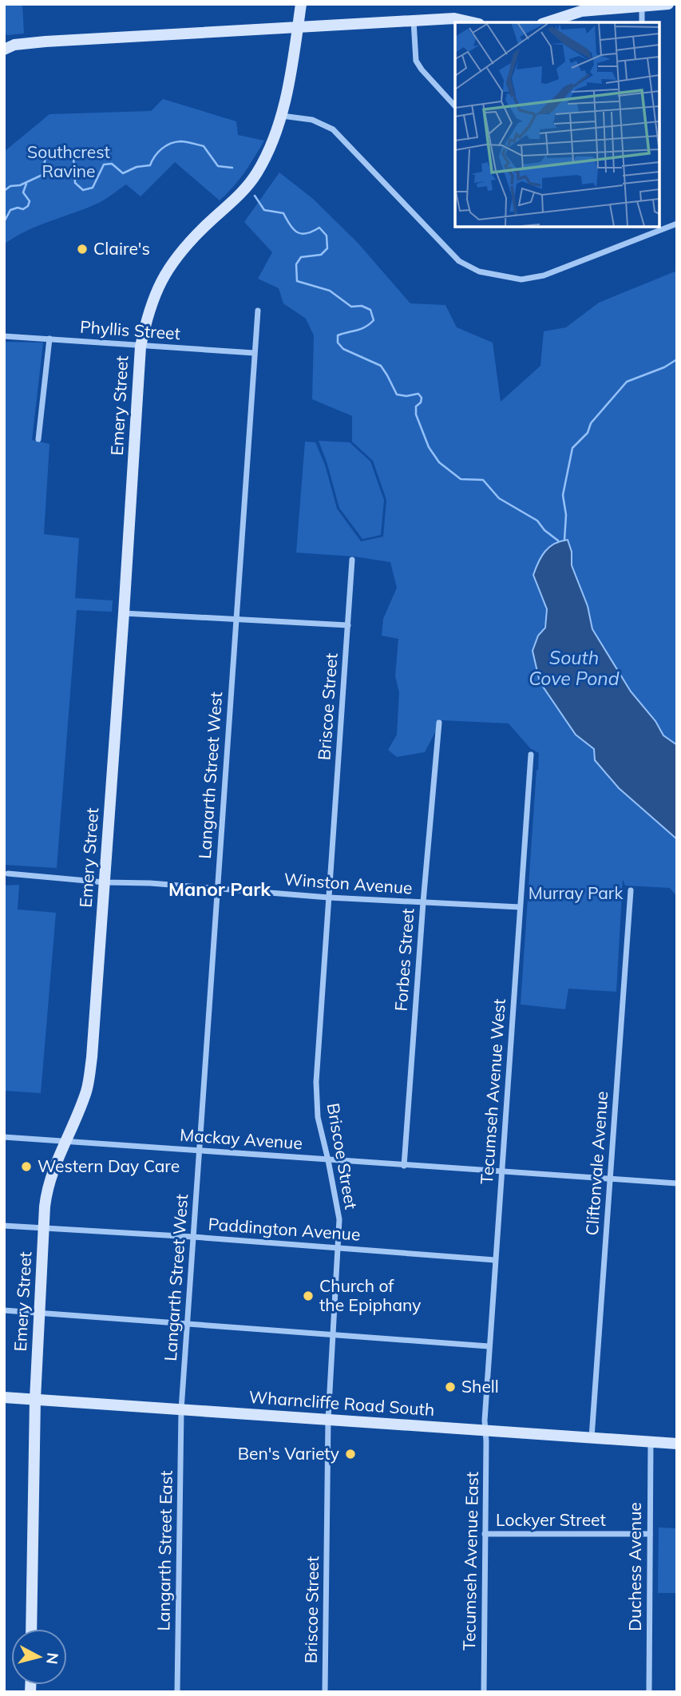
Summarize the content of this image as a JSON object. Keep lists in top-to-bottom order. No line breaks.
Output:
{"streets":{"street":["Phyllis Street","Emery Street","Briscoe Street","Langarth Street West","Winston Avenue","Forbes Street","Tecumseh Avenue West","Mackay Avenue","Cliftonvale Avenue","Paddington Avenue","Wharncliffe Road South","Lockyer Street","Langarth Street East","Tecumseh Avenue East","Duchess Avenue"]},"crossings":[["Phyllis Street","Emery Street"],["Phyllis Street","Langarth Street West"],["Emery Street","Winston Avenue"],["Emery Street","Mackay Avenue"],["Emery Street","Paddington Avenue"],["Emery Street","Wharncliffe Road South"],["Briscoe Street","Winston Avenue"],["Briscoe Street","Mackay Avenue"],["Briscoe Street","Paddington Avenue"],["Briscoe Street","Wharncliffe Road South"],["Langarth Street West","Winston Avenue"],["Langarth Street West","Mackay Avenue"],["Langarth Street West","Paddington Avenue"],["Langarth Street West","Wharncliffe Road South"],["Langarth Street West","Langarth Street East"],["Winston Avenue","Forbes Street"],["Winston Avenue","Tecumseh Avenue West"],["Forbes Street","Mackay Avenue"],["Tecumseh Avenue West","Mackay Avenue"],["Tecumseh Avenue West","Paddington Avenue"],["Tecumseh Avenue West","Wharncliffe Road South"],["Tecumseh Avenue West","Tecumseh Avenue East"],["Mackay Avenue","Cliftonvale Avenue"],["Cliftonvale Avenue","Wharncliffe Road South"],["Wharncliffe Road South","Langarth Street East"],["Wharncliffe Road South","Tecumseh Avenue East"],["Wharncliffe Road South","Duchess Avenue"],["Lockyer Street","Tecumseh Avenue East"],["Lockyer Street","Duchess Avenue"]],"districts":["Manor Park"],"water":["South Cove Pond"],"parks":["Southcrest Ravine","Murray Park"],"places":["Claire's","Western Day Care","Church of the Epiphany","Shell","Ben's Variety"],"north":"right"}
